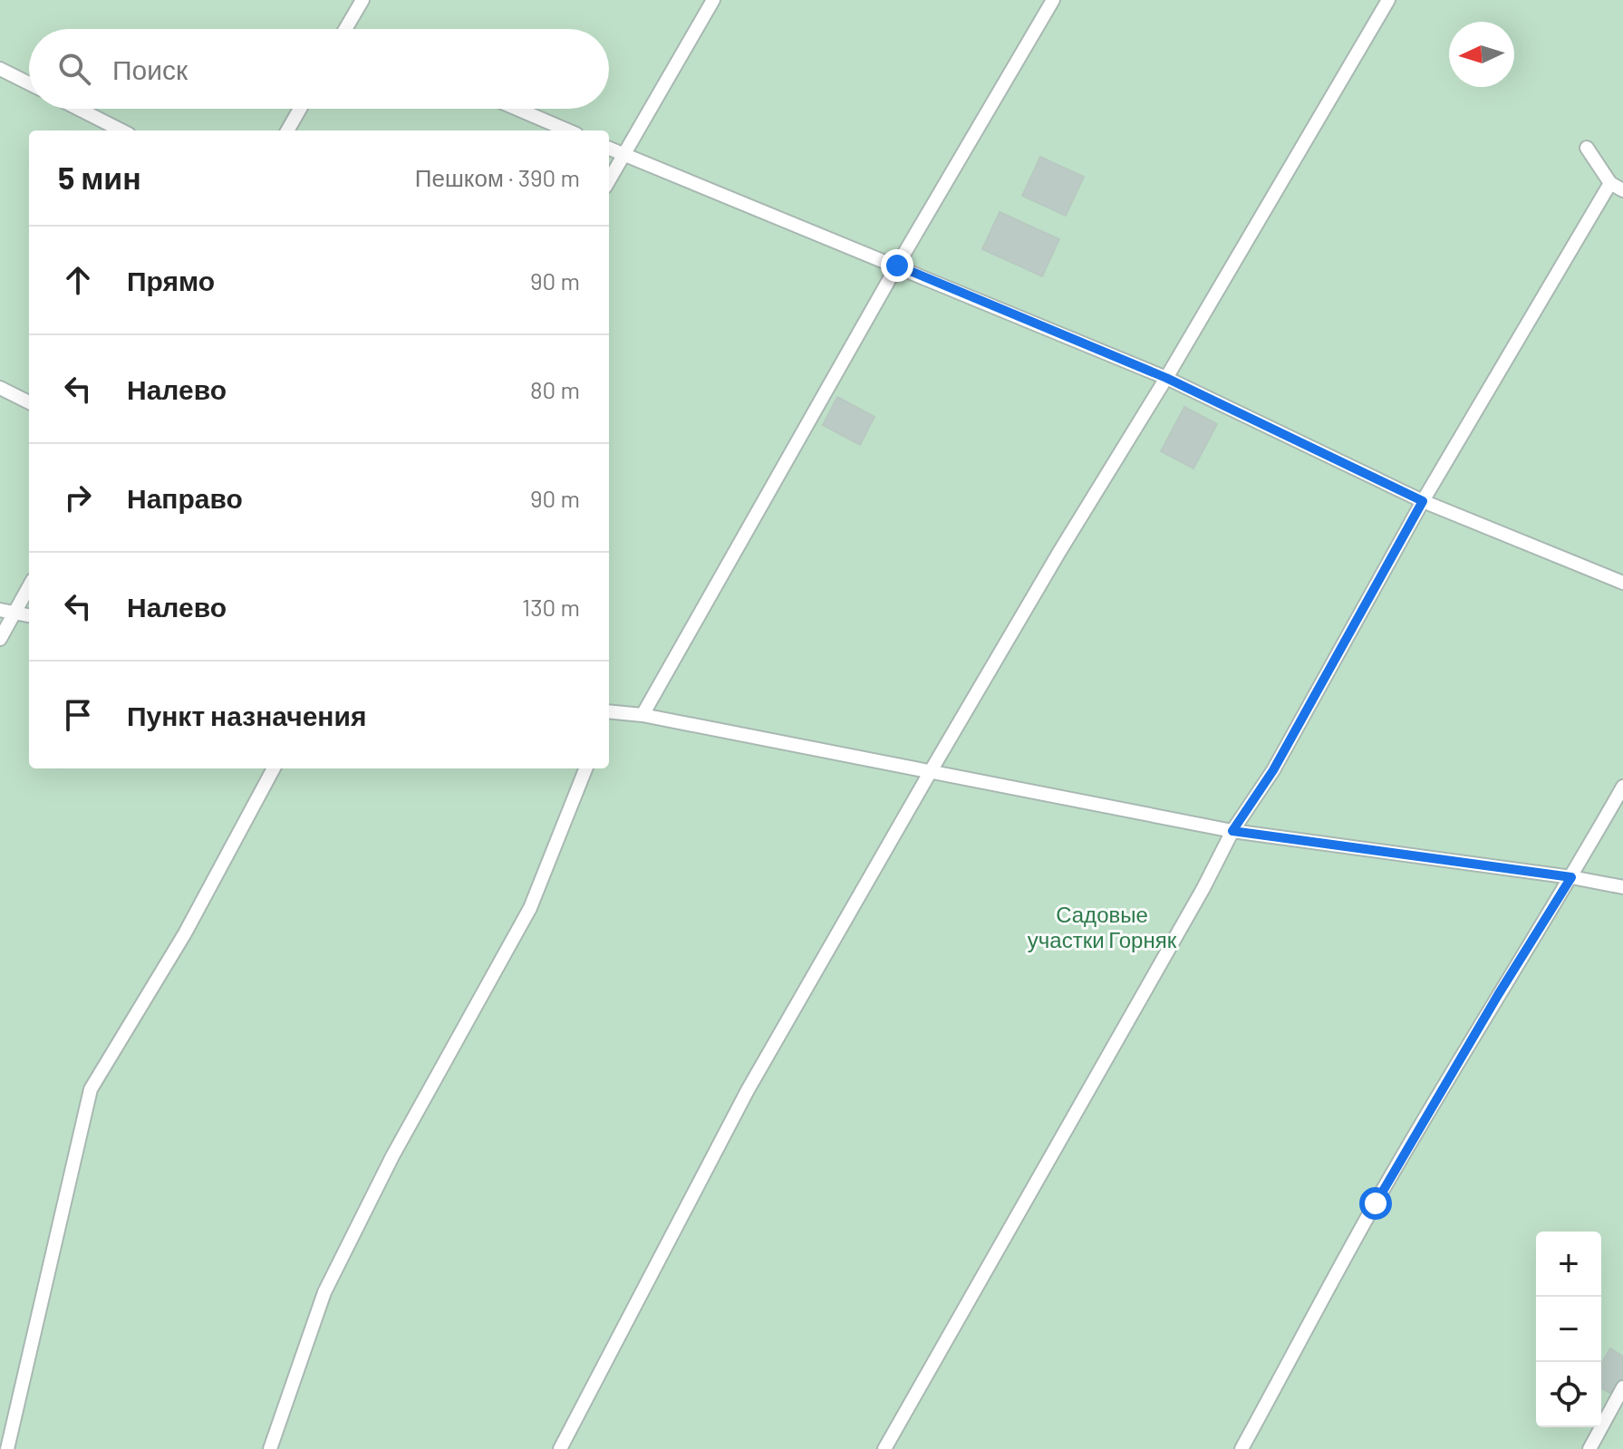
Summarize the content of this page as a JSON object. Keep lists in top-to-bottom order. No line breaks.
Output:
{"parks":["Садовые участки Горняк"],"north":"left","page":{"search":"Поиск","heading":["5 мин","Пешком · 390 m"],"list":[["Прямо","90 m"],["Налево","80 m"],["Направо","90 m"],["Налево","130 m"],"Пункт назначения"],"map_buttons":["+","−"]}}
